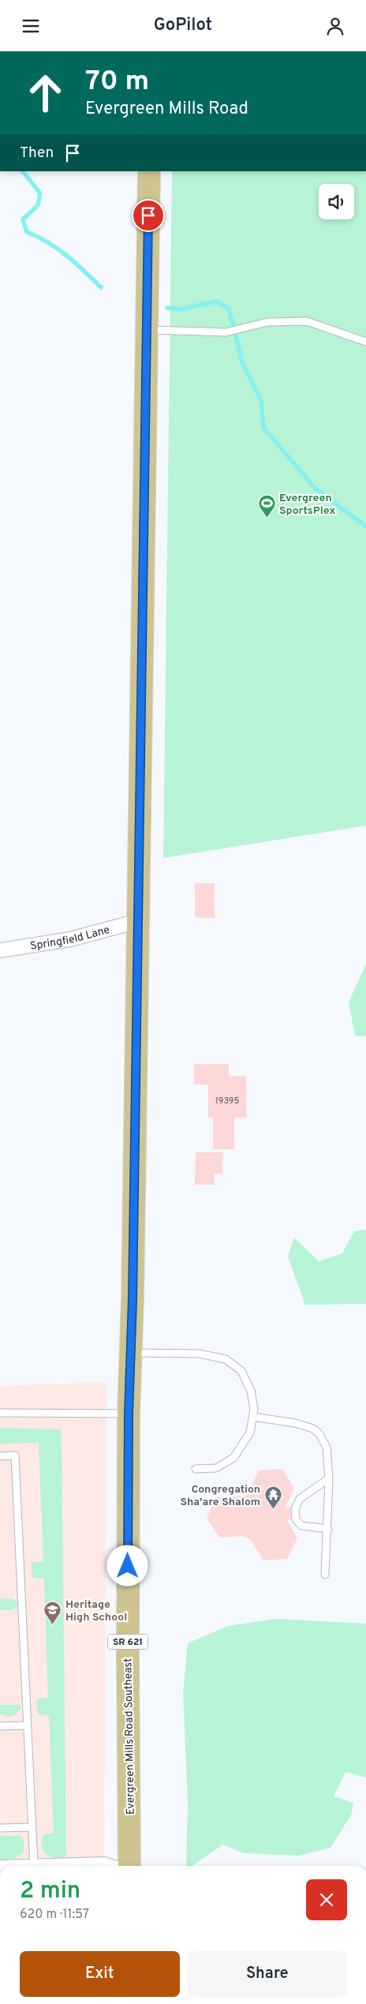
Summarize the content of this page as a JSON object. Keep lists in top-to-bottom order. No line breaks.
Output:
{"streets":{"main road":["SR 621","Evergreen Mills Road Southeast"],"street":["Springfield Lane"]},"crossings":[["Springfield Lane","SR 621"],["SR 621","Evergreen Mills Road Southeast"]],"places":{"sports":["Evergreen SportsPlex"],"temple":["Congregation Sha'are Shalom"],"school or university":["Heritage High School"]},"house_numbers":["19395"],"page":{"header":"GoPilot","turn":["70 m","Evergreen Mills Road"],"then":"Then","heading":["2 min","620 m · 11:57"],"buttons":["Exit","Share"]}}
